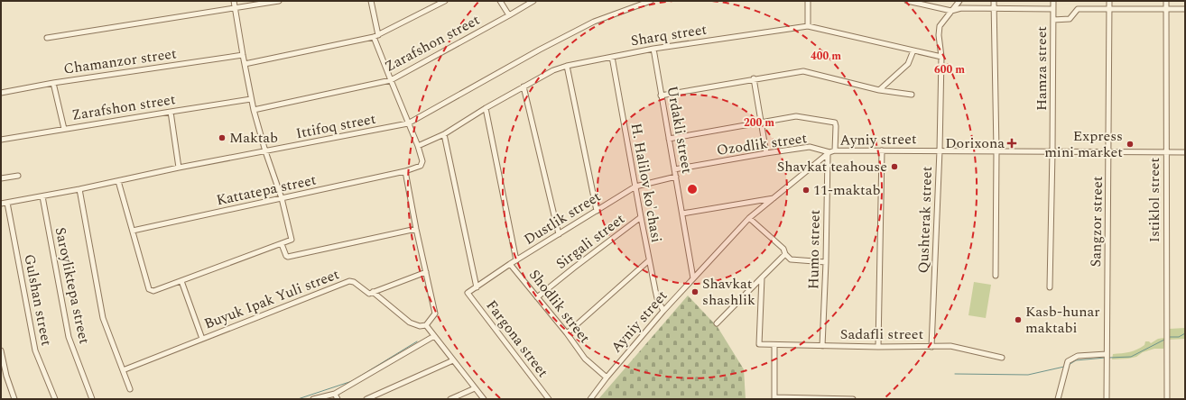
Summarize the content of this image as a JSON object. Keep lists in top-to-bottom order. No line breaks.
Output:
{"streets":{"street":["Sharq street","Zarafshon street","Chamanzor street","Hamza street","Ittifoq street","Urdakli street","Ayniy street","Ozodlik street","H. Halilov ko'chasi","Kattatepa street","Istiklol street","Dustlik street","Qushterak street","Sangzor street","Sirgali street","Humo street","Saroyliktepa street","Buyuk Ipak Yuli street","Gulshan street","Shodlik street","Sadafli street","Fargona street"]},"crossings":[["Sharq street","Urdakli street"],["Sharq street","H. Halilov ko'chasi"],["Sharq street","Kattatepa street"],["Sharq street","Qushterak street"],["Hamza street","Ayniy street"],["Ittifoq street","Saroyliktepa street"],["Ittifoq street","Gulshan street"],["Urdakli street","Ayniy street"],["Urdakli street","Ozodlik street"],["Urdakli street","Dustlik street"],["Ayniy street","Ozodlik street"],["Ayniy street","H. Halilov ko'chasi"],["Ayniy street","Istiklol street"],["Ayniy street","Qushterak street"],["Ayniy street","Sangzor street"],["Ayniy street","Humo street"],["Ayniy street","Shodlik street"],["Ozodlik street","Humo street"],["H. Halilov ko'chasi","Dustlik street"],["H. Halilov ko'chasi","Sirgali street"],["Dustlik street","Shodlik street"],["Dustlik street","Fargona street"],["Qushterak street","Sadafli street"],["Sirgali street","Shodlik street"],["Humo street","Sadafli street"],["Saroyliktepa street","Buyuk Ipak Yuli street"]],"places":{"other":["Maktab","Express mini market","Shavkat teahouse","11-maktab","Shavkat shashlik","Kasb-hunar maktabi"],"health":["Dorixona"]},"rings":["400 m","600 m","200 m"]}
